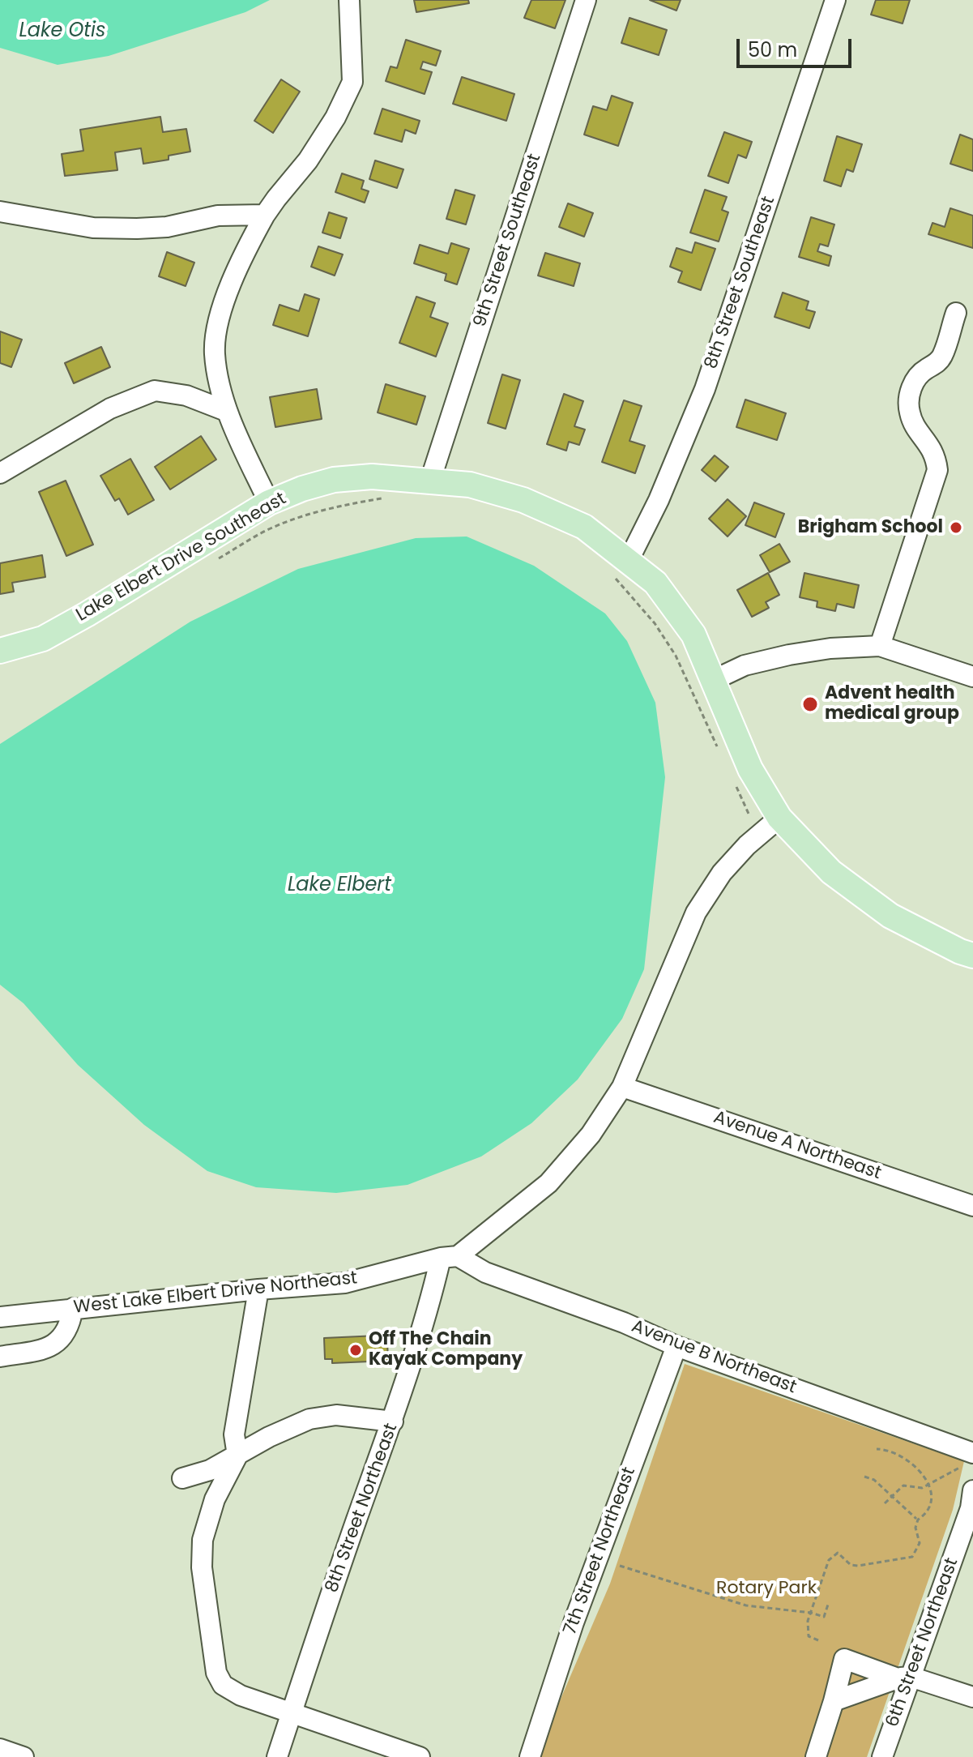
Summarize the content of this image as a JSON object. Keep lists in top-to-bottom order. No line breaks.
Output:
{"streets":{"main road":["Lake Elbert Drive Southeast"],"street":["9th Street Southeast","8th Street Southeast","Avenue A Northeast","West Lake Elbert Drive Northeast","Avenue B Northeast","8th Street Northeast","7th Street Northeast","6th Street Northeast"]},"crossings":[["9th Street Southeast","Lake Elbert Drive Southeast"],["8th Street Southeast","Lake Elbert Drive Southeast"],["Lake Elbert Drive Southeast","West Lake Elbert Drive Northeast"],["Avenue A Northeast","West Lake Elbert Drive Northeast"],["West Lake Elbert Drive Northeast","Avenue B Northeast"],["West Lake Elbert Drive Northeast","8th Street Northeast"],["Avenue B Northeast","8th Street Northeast"],["Avenue B Northeast","7th Street Northeast"]],"water":["Lake Otis","Lake Elbert"],"parks":["Rotary Park"],"places":["Brigham School","Advent health medical group","Off The Chain Kayak Company"],"scale_bar":"50 m"}
